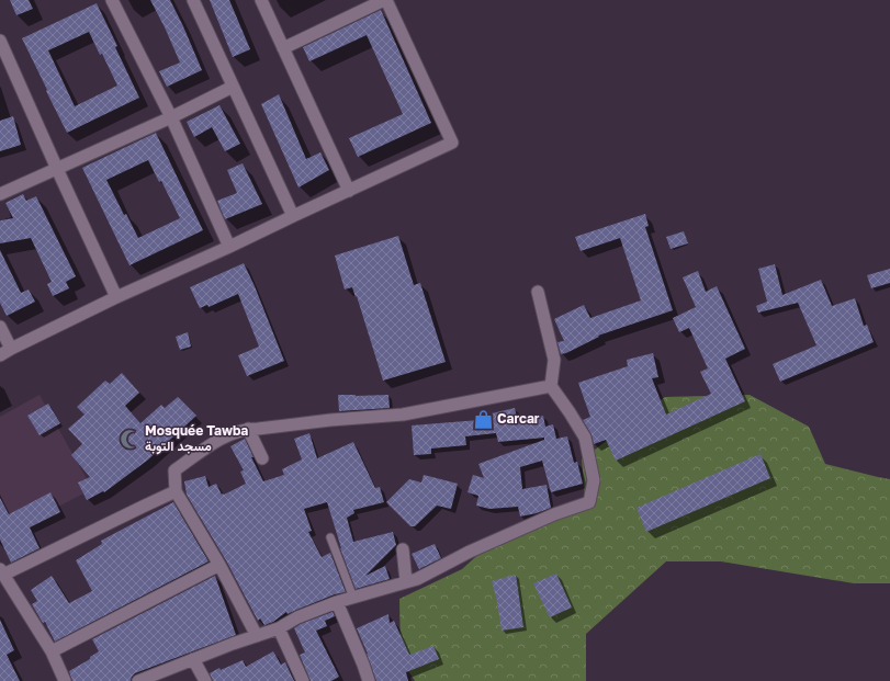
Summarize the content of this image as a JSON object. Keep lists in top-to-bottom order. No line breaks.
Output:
{"places":{"shop":["Carcar"],"mosque":["Mosquée Tawba مسجد التوبة"]}}
